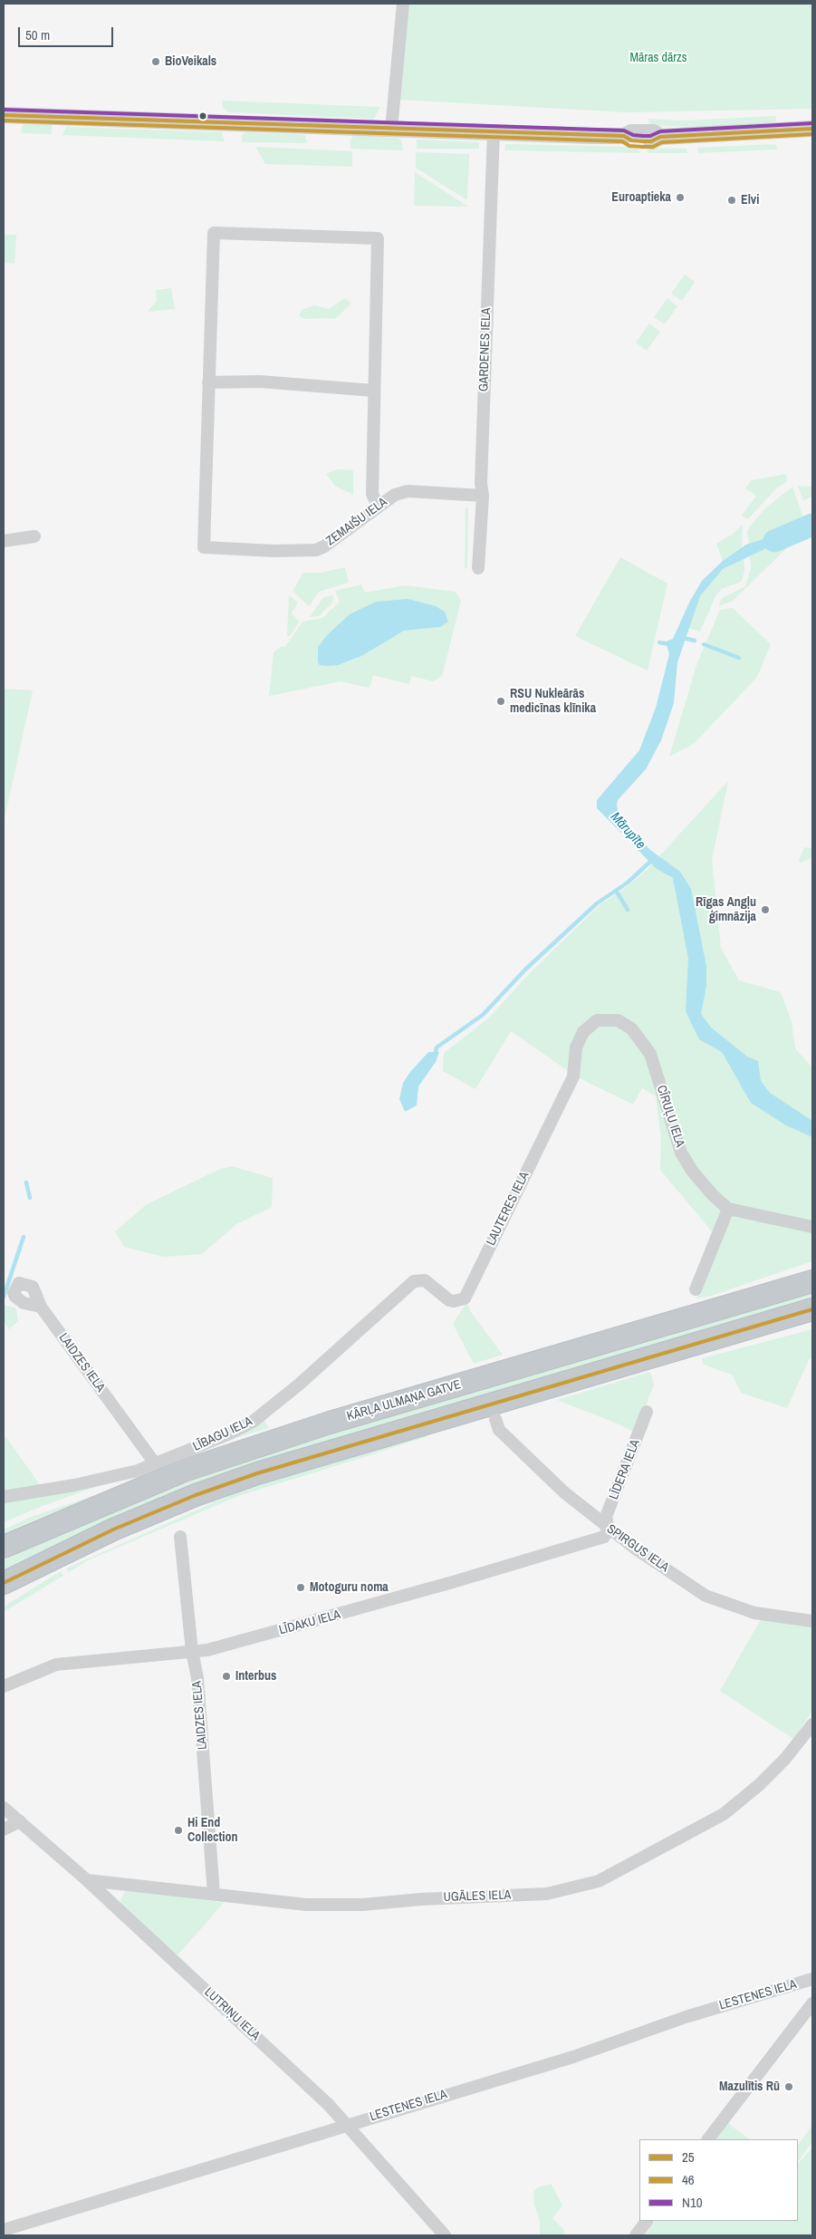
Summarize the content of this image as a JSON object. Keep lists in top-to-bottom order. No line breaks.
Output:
{"streets":{"highway":["KĀRĻA ULMAŅA GATVE"],"street":["GARDENES IELA","ZEMAIŠU IELA","CĪRUĻU IELA","LAUTERES IELA","LAIDZES IELA","LĪBAGU IELA","LĪDERA IELA","SPIRGUS IELA","LĪDAKU IELA","UGĀLES IELA","LESTENES IELA","LUTRIŅU IELA"]},"crossings":[["GARDENES IELA","ZEMAIŠU IELA"],["CĪRUĻU IELA","LAUTERES IELA"],["LAUTERES IELA","LĪBAGU IELA"],["LAIDZES IELA","LĪBAGU IELA"],["LAIDZES IELA","LĪDAKU IELA"],["LAIDZES IELA","UGĀLES IELA"],["LĪDERA IELA","SPIRGUS IELA"],["LĪDERA IELA","LĪDAKU IELA"],["SPIRGUS IELA","LĪDAKU IELA"],["UGĀLES IELA","LUTRIŅU IELA"],["LESTENES IELA","LUTRIŅU IELA"]],"water":["Mārupīte"],"parks":["Māras dārzs"],"places":["BioVeikals","Euroaptieka","Elvi","RSU Nukleārās medicīnas klīnika","Rīgas Angļu ģimnāzija","Motoguru noma","Interbus","Hi End Collection","Mazulītis Rū"],"lines":["transit line N10","transit line 25","transit line 46"],"legend":["25","46","N10"],"scale_bar":"50 m"}
